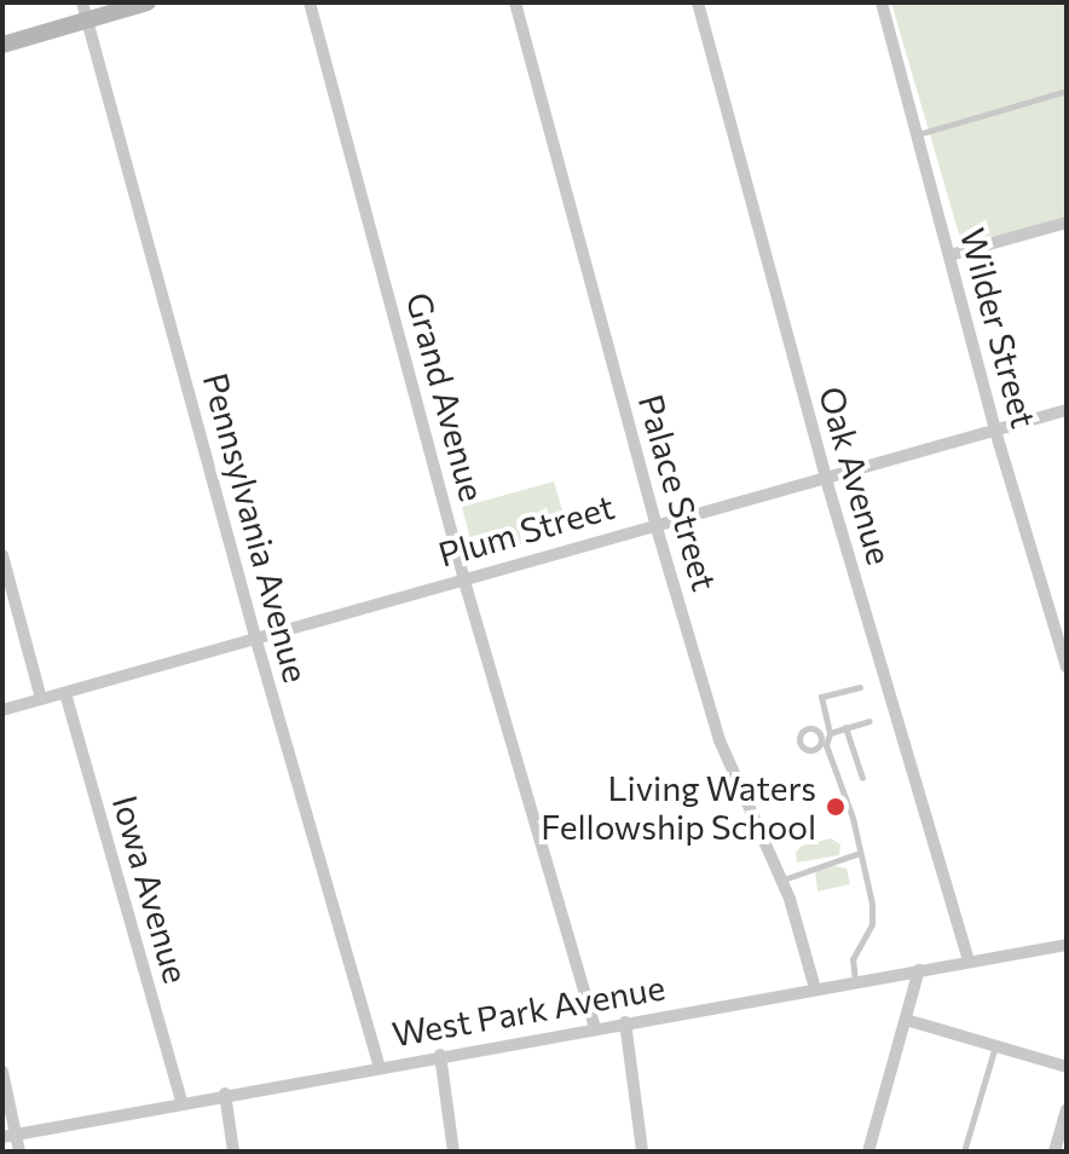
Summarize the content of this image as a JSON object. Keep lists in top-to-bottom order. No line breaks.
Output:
{"streets":{"street":["Wilder Street","Grand Avenue","Oak Avenue","Palace Street","Pennsylvania Avenue","Plum Street","Iowa Avenue","West Park Avenue"]},"crossings":[["Wilder Street","Plum Street"],["Grand Avenue","Plum Street"],["Grand Avenue","West Park Avenue"],["Oak Avenue","Plum Street"],["Oak Avenue","West Park Avenue"],["Palace Street","Plum Street"],["Palace Street","West Park Avenue"],["Pennsylvania Avenue","Plum Street"],["Pennsylvania Avenue","West Park Avenue"],["Plum Street","Iowa Avenue"],["Iowa Avenue","West Park Avenue"]],"places":["Living Waters Fellowship School"]}
